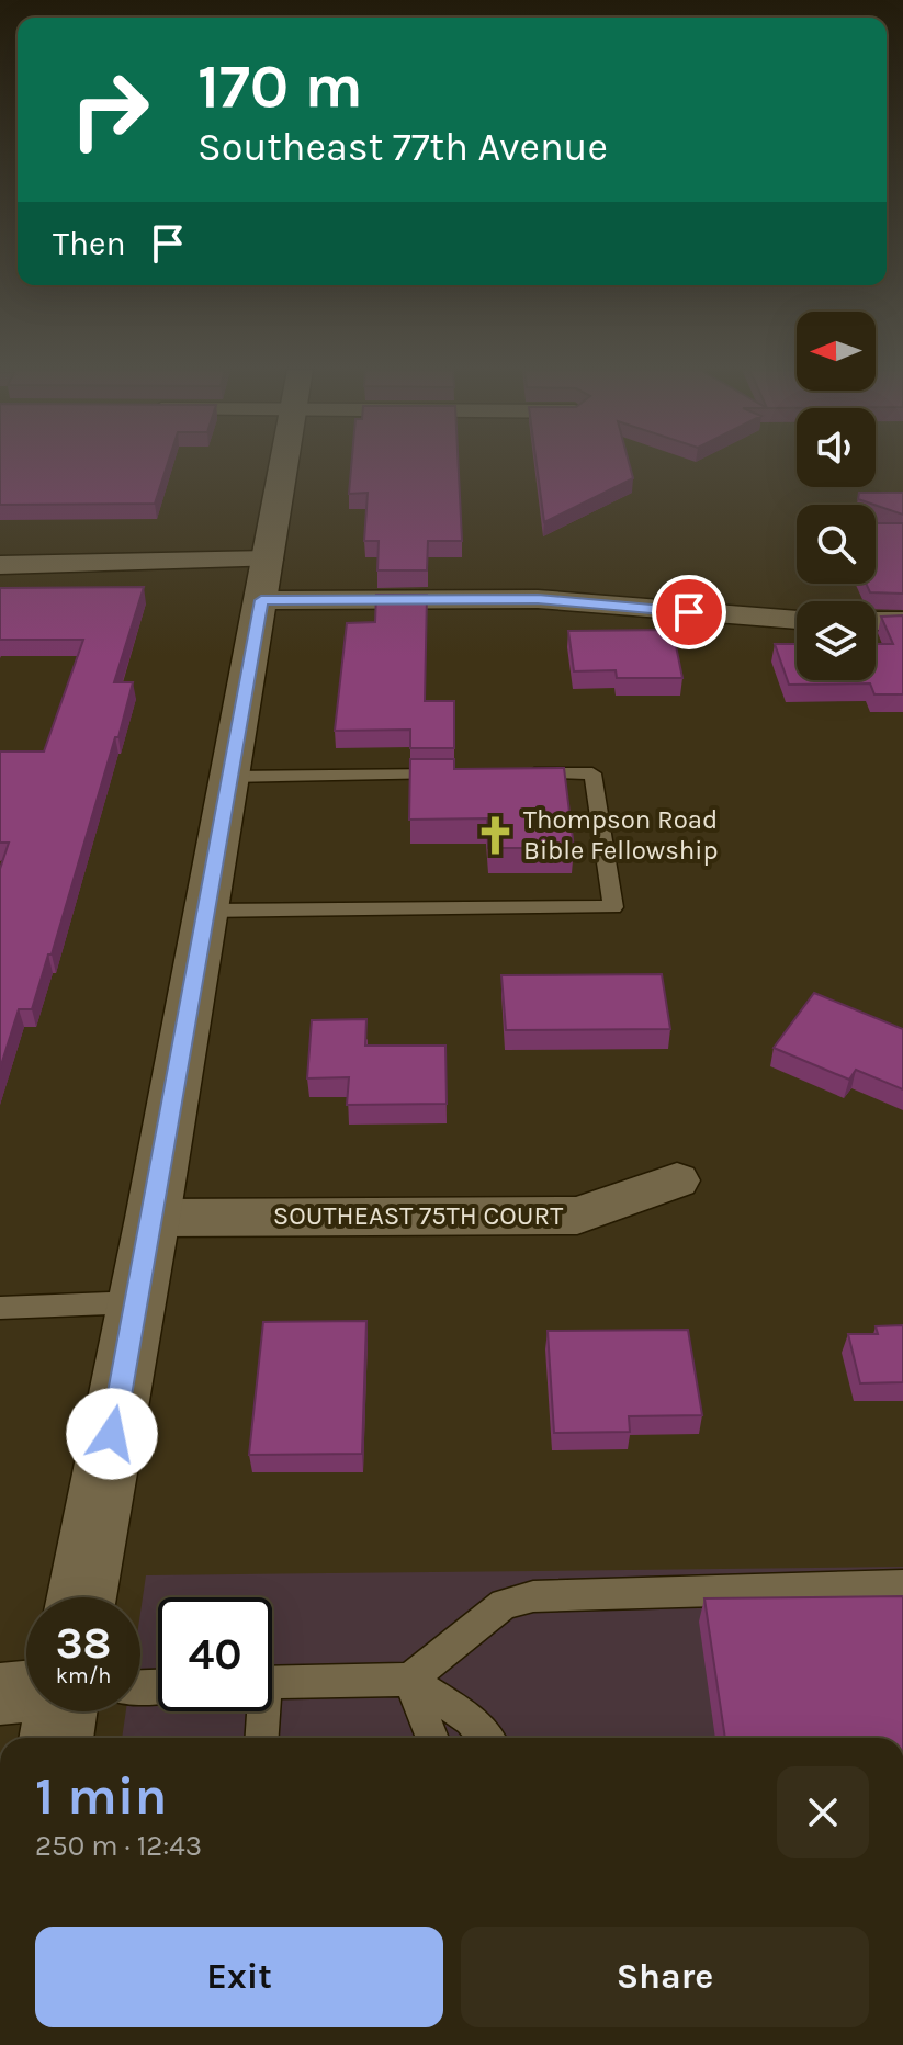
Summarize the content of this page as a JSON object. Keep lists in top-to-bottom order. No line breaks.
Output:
{"streets":{"street":["SOUTHEAST 75TH COURT"]},"places":{"church":["Thompson Road Bible Fellowship"]},"north":"left","page":{"turn":["170 m","Southeast 77th Avenue"],"then":"Then","speed":"38 km/h","limit":"40","heading":["1 min","250 m · 12:43"],"buttons":["Exit","Share"]}}
